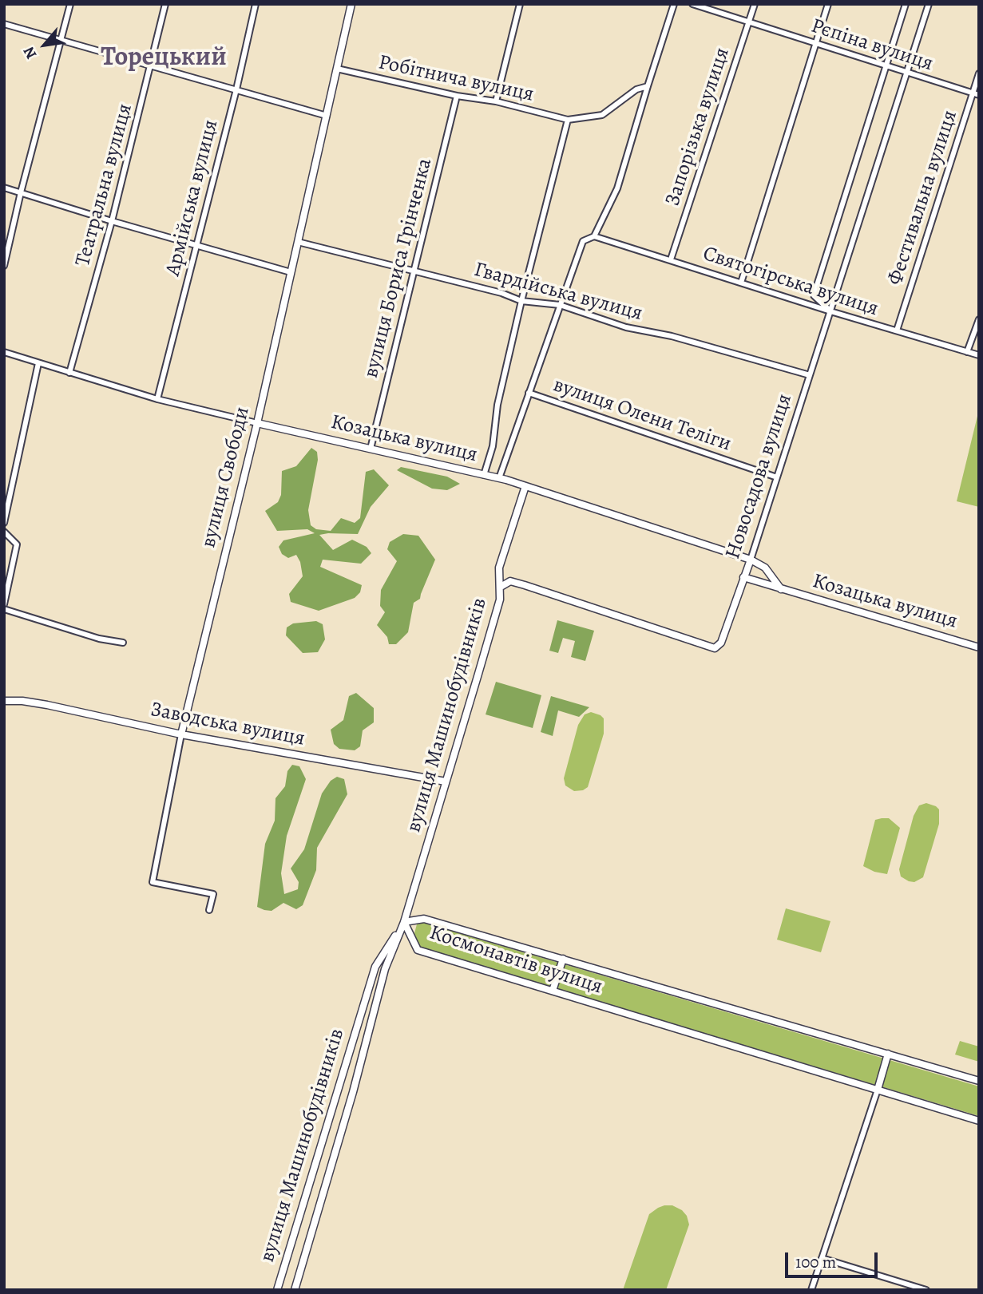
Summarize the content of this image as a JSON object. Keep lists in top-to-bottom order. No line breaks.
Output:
{"streets":{"street":["Рєпіна вулиця","Робітнича вулиця","Запорізька вулиця","Театральна вулиця","Армійська вулиця","Фестивальна вулиця","вулиця Бориса Грінченка","Святогірська вулиця","Гвардійська вулиця","вулиця Олени Теліги","Козацька вулиця","Новосадова вулиця","вулиця Свободи","вулиця Машинобудівників","Заводська вулиця","Космонавтів вулиця"]},"crossings":[["Рєпіна вулиця","Запорізька вулиця"],["Рєпіна вулиця","Фестивальна вулиця"],["Рєпіна вулиця","Новосадова вулиця"],["Робітнича вулиця","вулиця Бориса Грінченка"],["Робітнича вулиця","вулиця Свободи"],["Запорізька вулиця","Святогірська вулиця"],["Театральна вулиця","Козацька вулиця"],["Армійська вулиця","Козацька вулиця"],["Фестивальна вулиця","Святогірська вулиця"],["вулиця Бориса Грінченка","Гвардійська вулиця"],["вулиця Бориса Грінченка","Козацька вулиця"],["Святогірська вулиця","Новосадова вулиця"],["Гвардійська вулиця","Новосадова вулиця"],["Гвардійська вулиця","вулиця Свободи"],["вулиця Олени Теліги","Новосадова вулиця"],["Козацька вулиця","Новосадова вулиця"],["Козацька вулиця","вулиця Свободи"],["Козацька вулиця","вулиця Машинобудівників"],["Новосадова вулиця","вулиця Машинобудівників"],["вулиця Свободи","Заводська вулиця"],["вулиця Машинобудівників","Заводська вулиця"],["вулиця Машинобудівників","Космонавтів вулиця"]],"districts":["Торецький"],"scale_bar":"100 m","north":"bottom left"}
